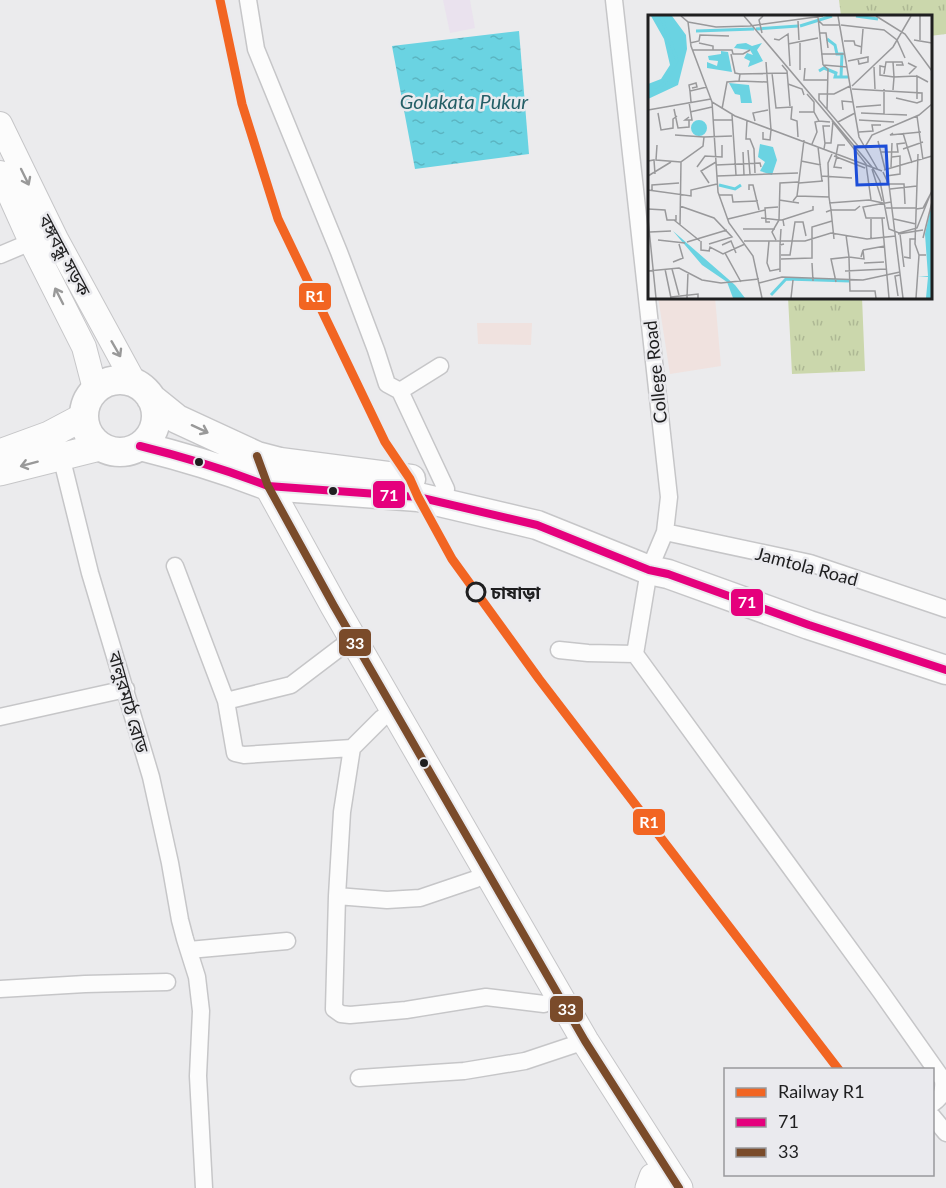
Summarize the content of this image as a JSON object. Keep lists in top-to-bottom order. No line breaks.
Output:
{"streets":{"main road":["বঙ্গবন্ধু সড়ক"],"street":["College Road","Jamtola Road","বালুরমাঠ রোড"]},"crossings":[["College Road","Jamtola Road"]],"water":["Golakata Pukur"],"places":["চাষাড়া"],"lines":["rail line R1","transit line 71","transit line 33"],"legend":["Railway R1","71","33"]}
